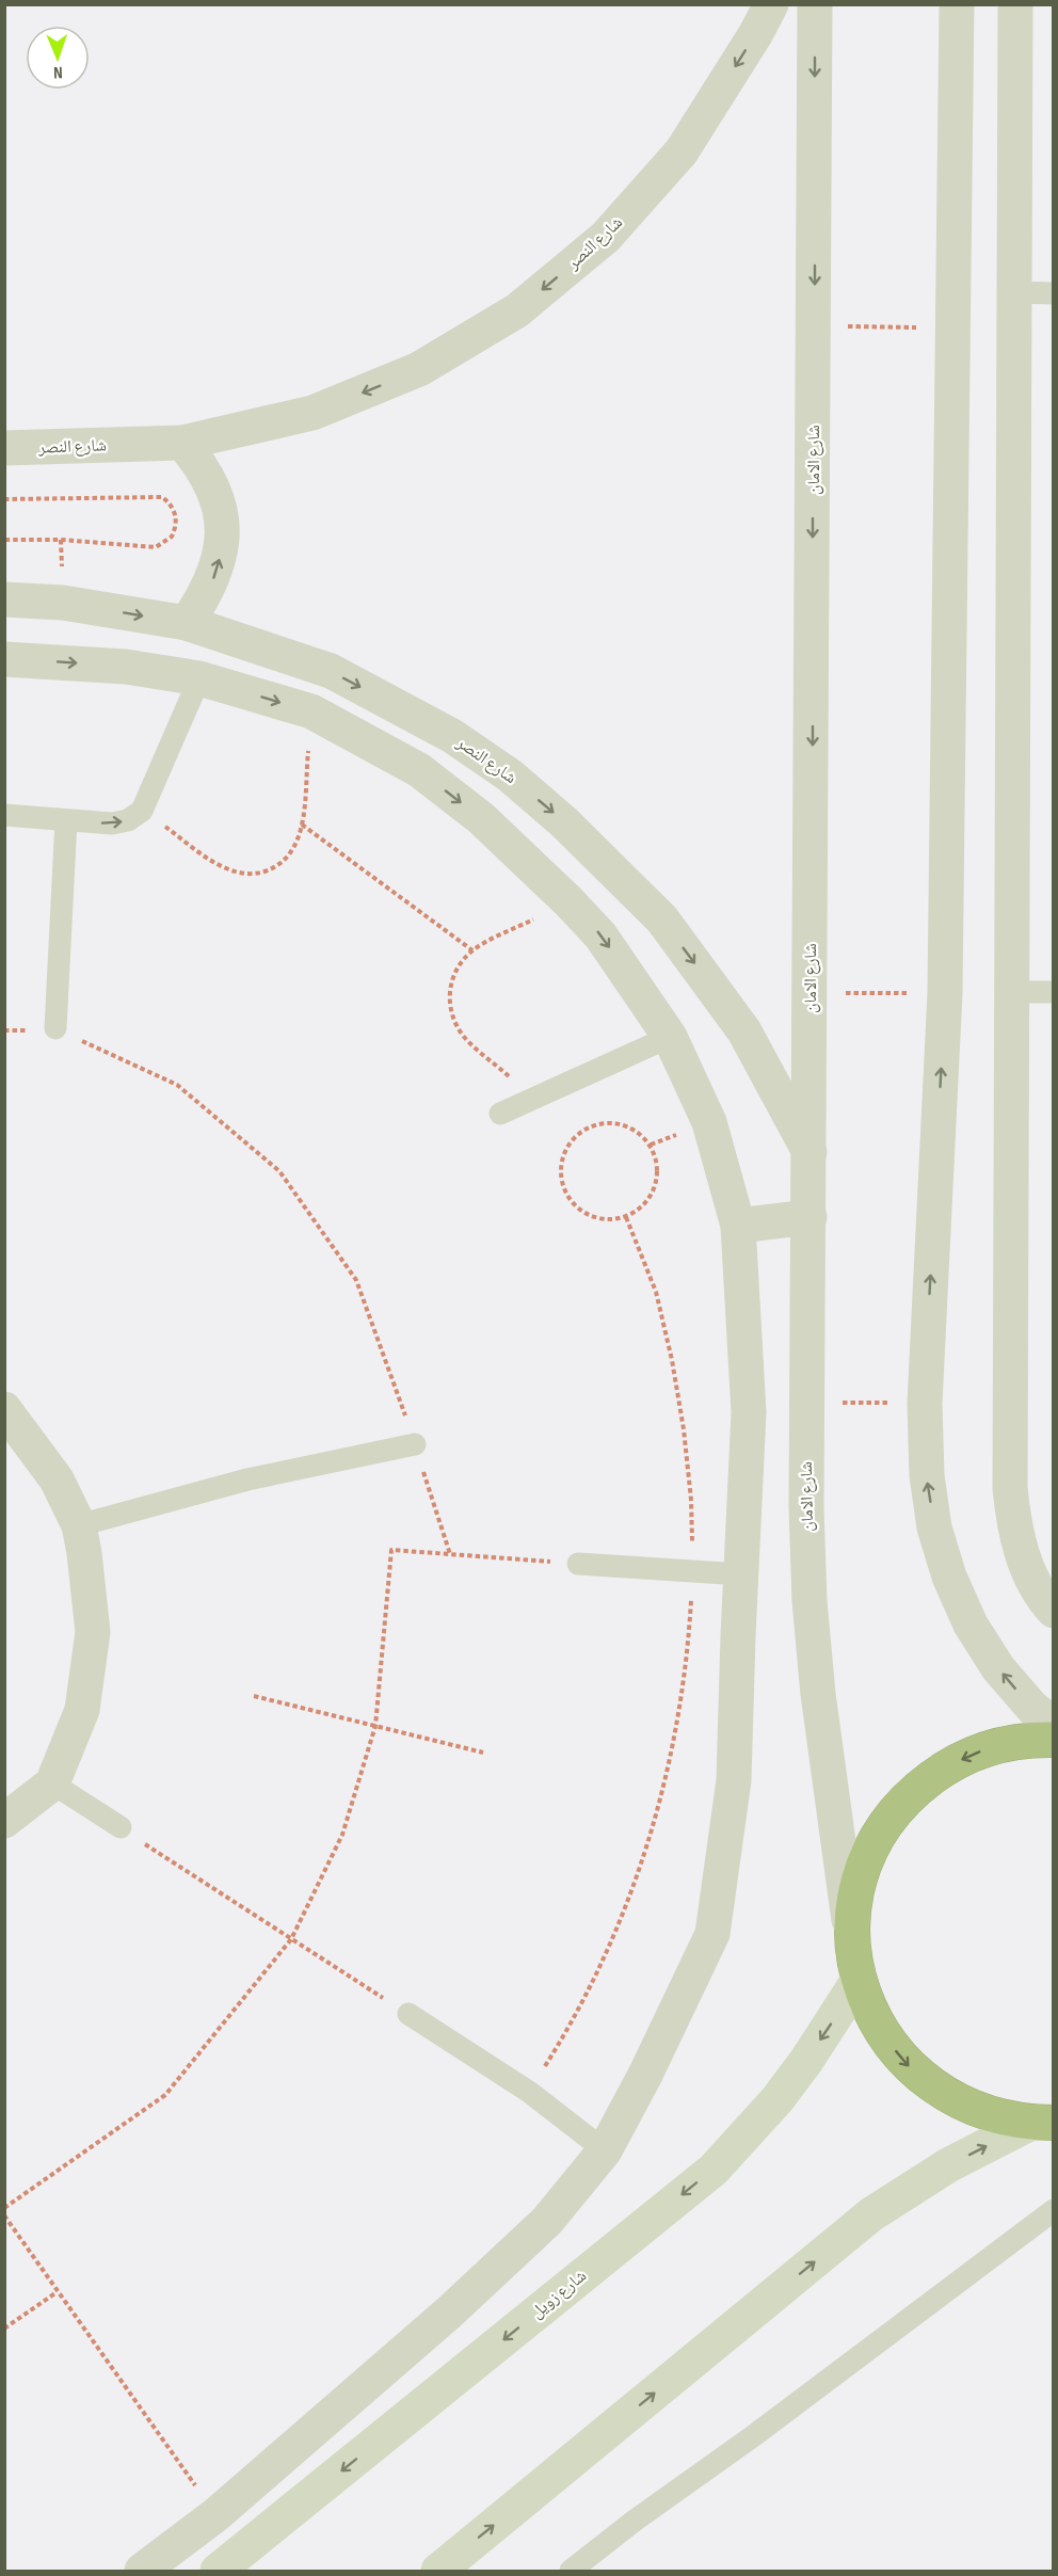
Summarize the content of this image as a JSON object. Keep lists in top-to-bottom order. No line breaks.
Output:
{"streets":{"main road":["شارع زويل"],"street":["شارع النصر","شارع الامان"]},"crossings":[["شارع النصر","شارع الامان"],["شارع الامان","شارع زويل"]],"north":"bottom"}
